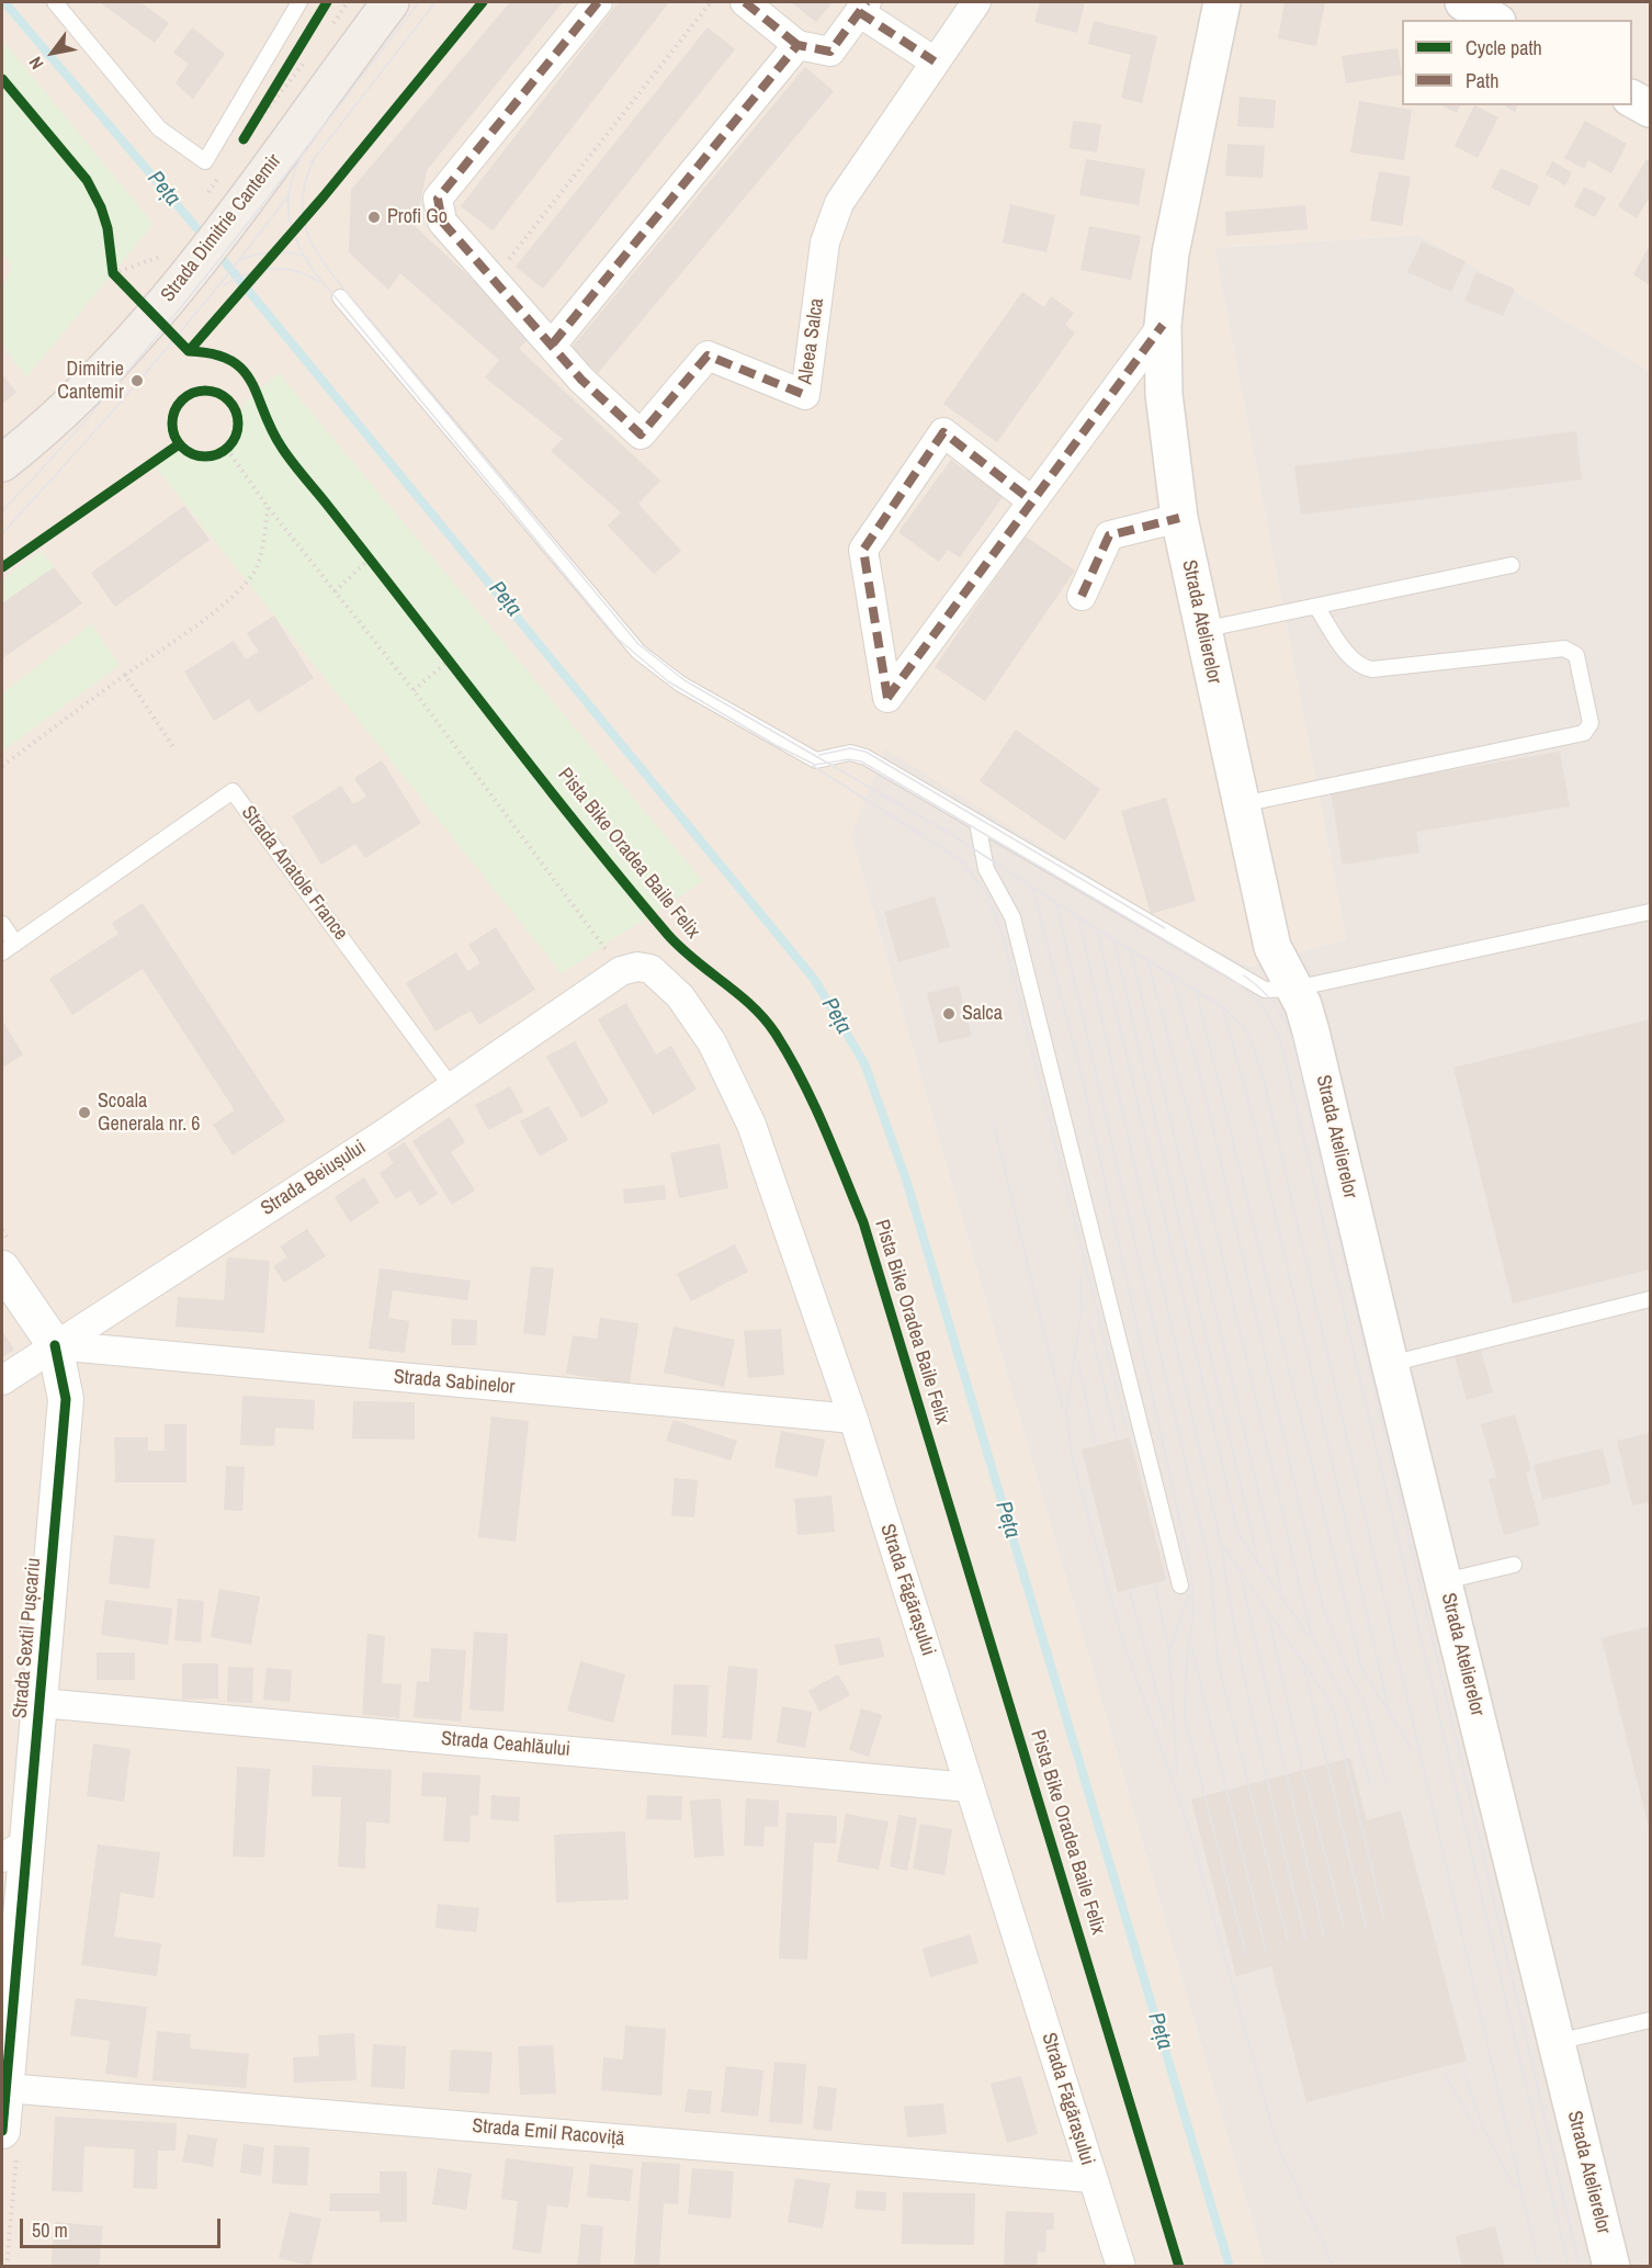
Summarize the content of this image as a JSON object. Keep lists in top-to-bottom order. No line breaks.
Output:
{"streets":{"main road":["Strada Dimitrie Cantemir","Strada Atelierelor"],"street":["Aleea Salca","Strada Beiușului","Strada Sabinelor","Strada Făgărașului","Strada Sextil Pușcariu","Strada Ceahlăului","Strada Emil Racoviță"],"lane":["Strada Anatole France"],"cycle path":["Pista Bike Oradea Baile Felix"]},"crossings":[["Strada Anatole France","Strada Beiușului"],["Strada Beiușului","Strada Sabinelor"],["Strada Beiușului","Strada Făgărașului"],["Strada Beiușului","Strada Sextil Pușcariu"],["Strada Sabinelor","Strada Făgărașului"],["Strada Sabinelor","Strada Sextil Pușcariu"],["Strada Făgărașului","Strada Ceahlăului"],["Strada Făgărașului","Strada Emil Racoviță"],["Strada Sextil Pușcariu","Strada Ceahlăului"],["Strada Sextil Pușcariu","Strada Emil Racoviță"]],"water":["Peța"],"places":["Profi Go","Dimitrie Cantemir","Salca","Scoala Generala nr. 6"],"legend":["Cycle path","Path"],"scale_bar":"50 m","north":"bottom left"}
